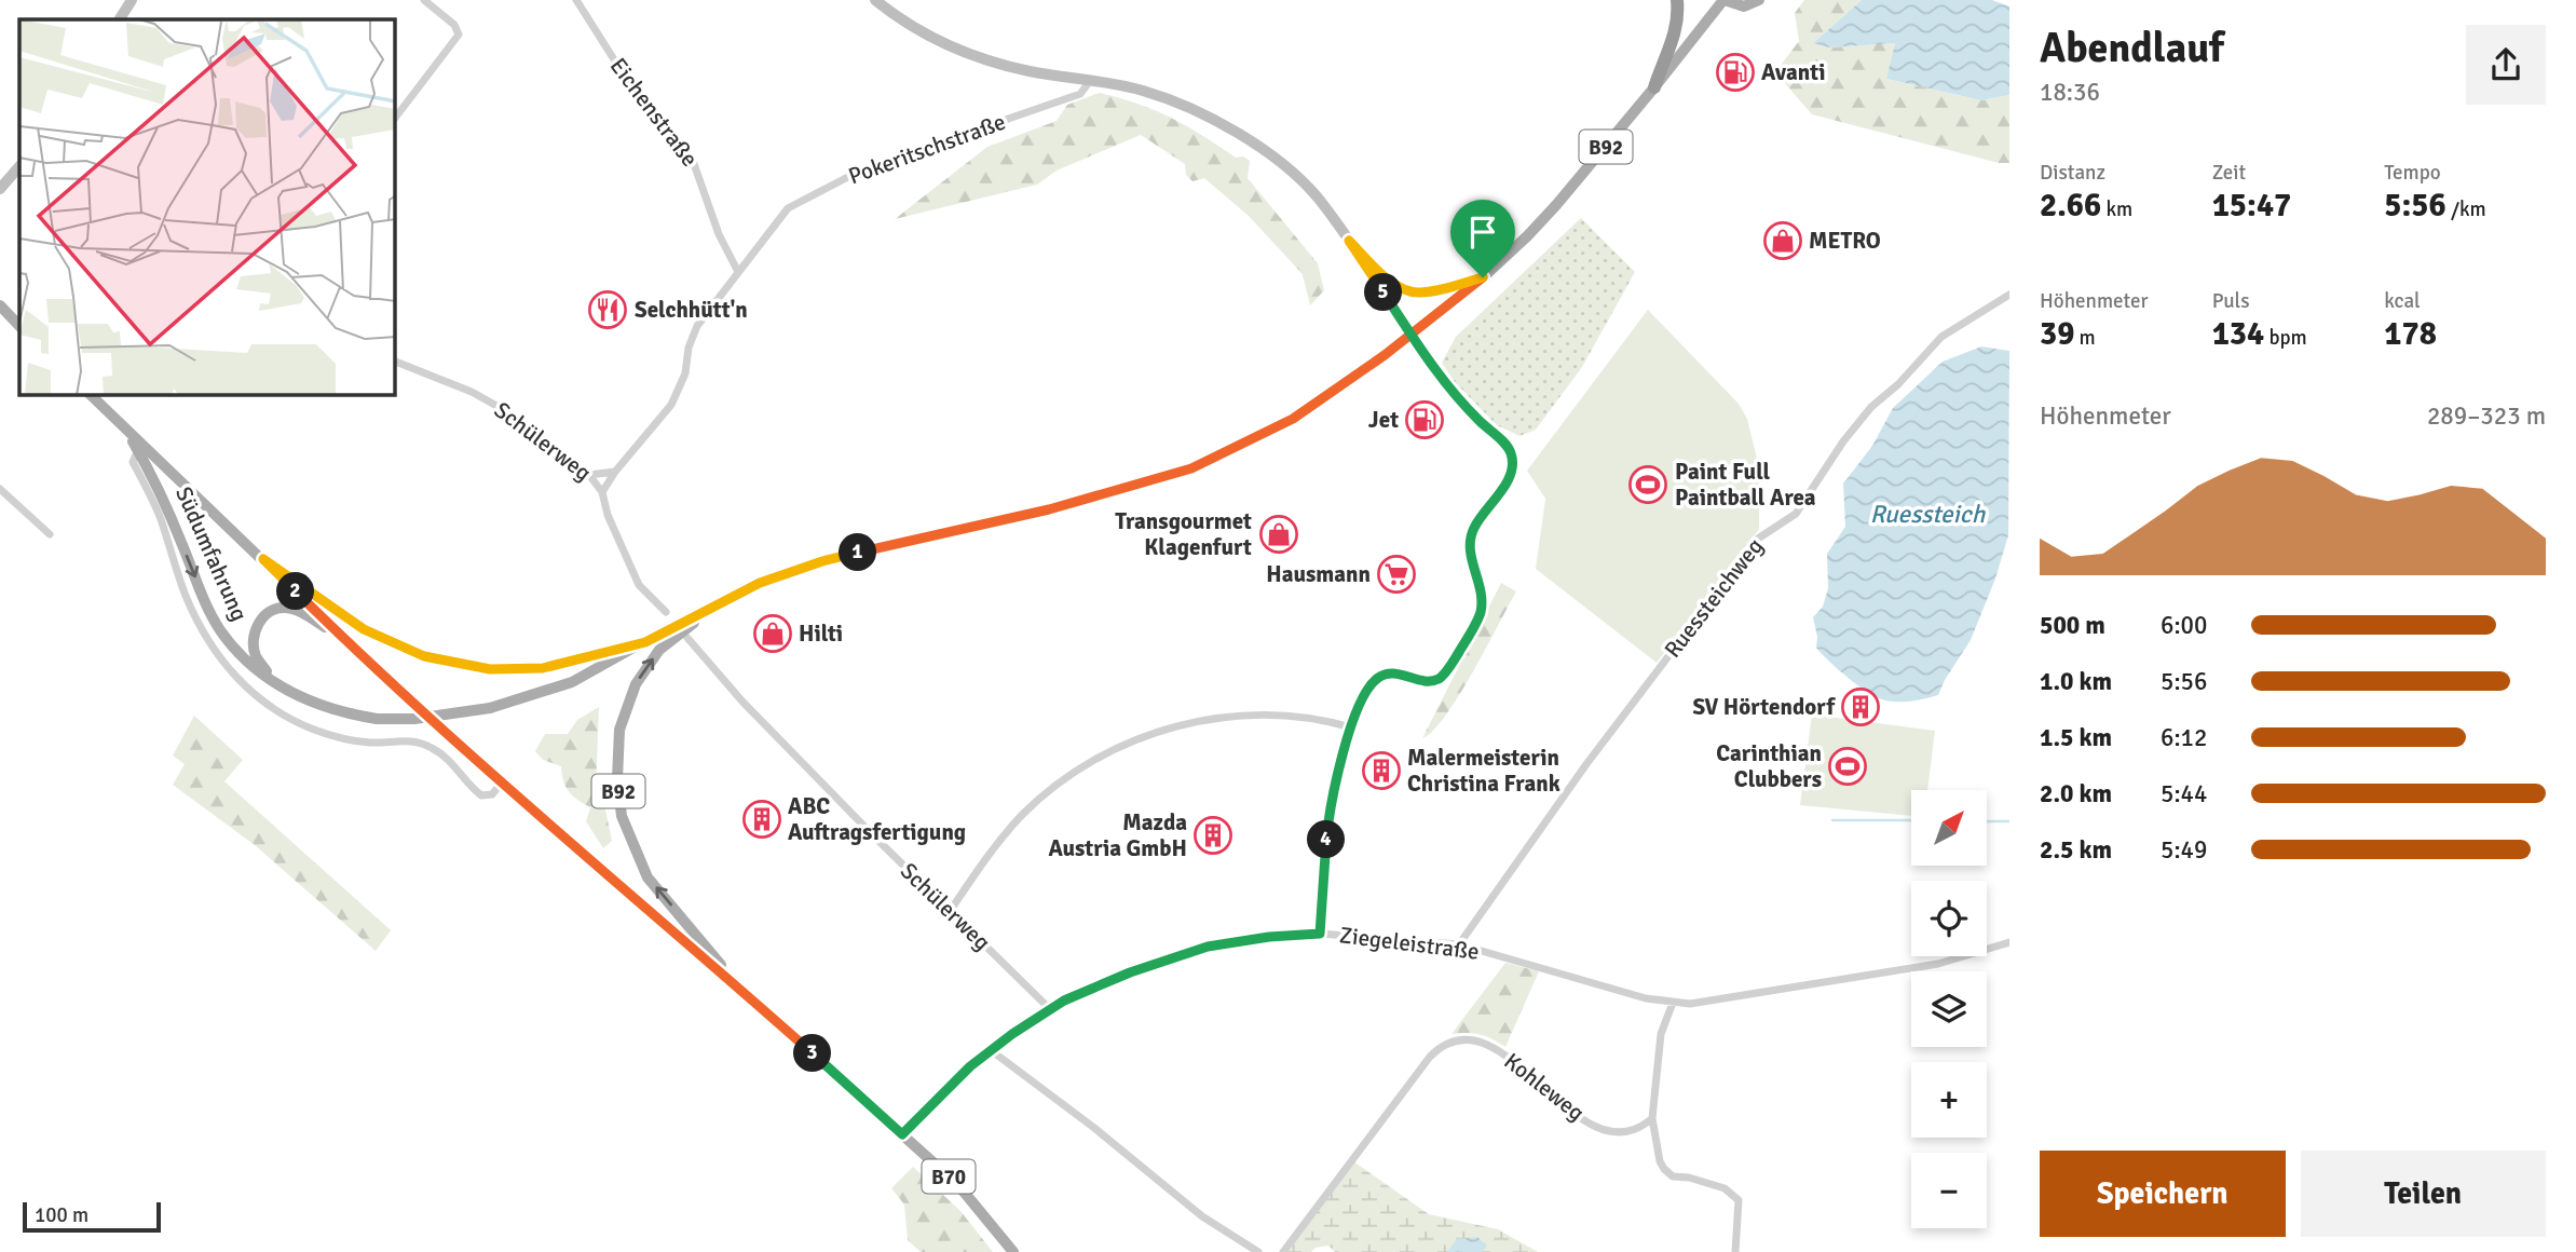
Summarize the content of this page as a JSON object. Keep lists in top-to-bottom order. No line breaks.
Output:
{"streets":{"main road":["B92","Südumfahrung","B70"],"street":["Eichenstraße","Pokeritschstraße","Schülerweg","Ruessteichweg","Ziegeleistraße","Kohleweg"]},"crossings":[["Eichenstraße","Pokeritschstraße"],["B92","Südumfahrung"],["B92","B70"],["Pokeritschstraße","Schülerweg"],["Schülerweg","Ziegeleistraße"],["Südumfahrung","B70"],["Ruessteichweg","Ziegeleistraße"],["Ziegeleistraße","B70"]],"water":["Ruessteich"],"places":{"fuel station":["Avanti","Jet"],"shop":["METRO","Transgourmet Klagenfurt","Hilti"],"restaurant":["Selchhütt'n"],"sports":["Paint Full Paintball Area","Carinthian Clubbers"],"supermarket":["Hausmann"],"building":["SV Hörtendorf","Malermeisterin Christina Frank","ABC Auftragsfertigung","Mazda Austria GmbH"]},"scale_bar":"100 m","north":"top right","page":{"heading":["Abendlauf","18:36"],"stats":[["Distanz","2.66 km"],["Zeit","15:47"],["Tempo","5:56 /km"],["Höhenmeter","39 m"],["Puls","134 bpm"],["kcal","178"]],"pins":["5","1","2","4","3"],"chart":["Höhenmeter","289–323 m"],"list":[{"name":"500 m","note":"6:00"},{"name":"1.0 km","note":"5:56"},{"name":"1.5 km","note":"6:12"},{"name":"2.0 km","note":"5:44"},{"name":"2.5 km","note":"5:49"}],"map_buttons":["+","−"],"buttons":["Speichern","Teilen"],"scale":"100 m"}}
